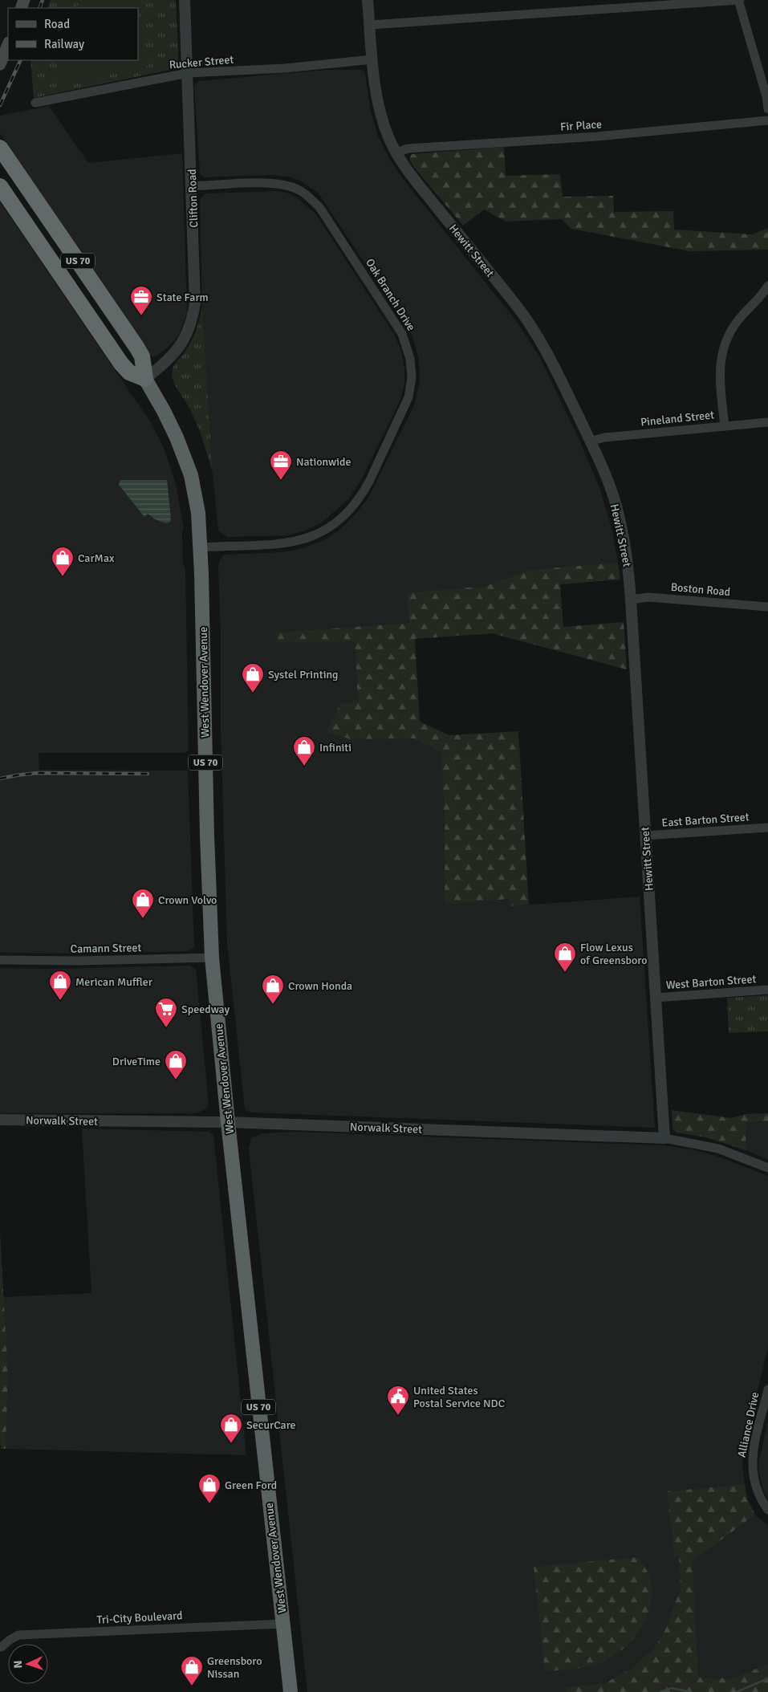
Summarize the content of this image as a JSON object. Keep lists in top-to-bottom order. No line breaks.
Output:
{"streets":{"highway":["US 70","West Wendover Avenue"],"street":["Rucker Street","Fir Place","Clifton Road","Hewitt Street","Oak Branch Drive","Pineland Street","Boston Road","East Barton Street","Camann Street","West Barton Street","Norwalk Street","Alliance Drive","Tri-City Boulevard"]},"crossings":[["Rucker Street","Clifton Road"],["Rucker Street","Hewitt Street"],["Fir Place","Hewitt Street"],["Clifton Road","US 70"],["Clifton Road","Oak Branch Drive"],["Clifton Road","West Wendover Avenue"],["Hewitt Street","Pineland Street"],["Hewitt Street","Boston Road"],["Hewitt Street","East Barton Street"],["Hewitt Street","West Barton Street"],["Hewitt Street","Norwalk Street"],["US 70","West Wendover Avenue"],["Oak Branch Drive","West Wendover Avenue"],["West Wendover Avenue","Camann Street"],["West Wendover Avenue","Norwalk Street"],["West Wendover Avenue","Tri-City Boulevard"]],"places":{"office":["State Farm","Nationwide"],"shop":["CarMax","Systel Printing","Infiniti","Crown Volvo","Flow Lexus of Greensboro","Merican Muffler","Crown Honda","DriveTime","SecurCare","Green Ford","Greensboro Nissan"],"supermarket":["Speedway"],"public building":["United States Postal Service NDC"]},"legend":["Road","Railway"],"north":"left"}
